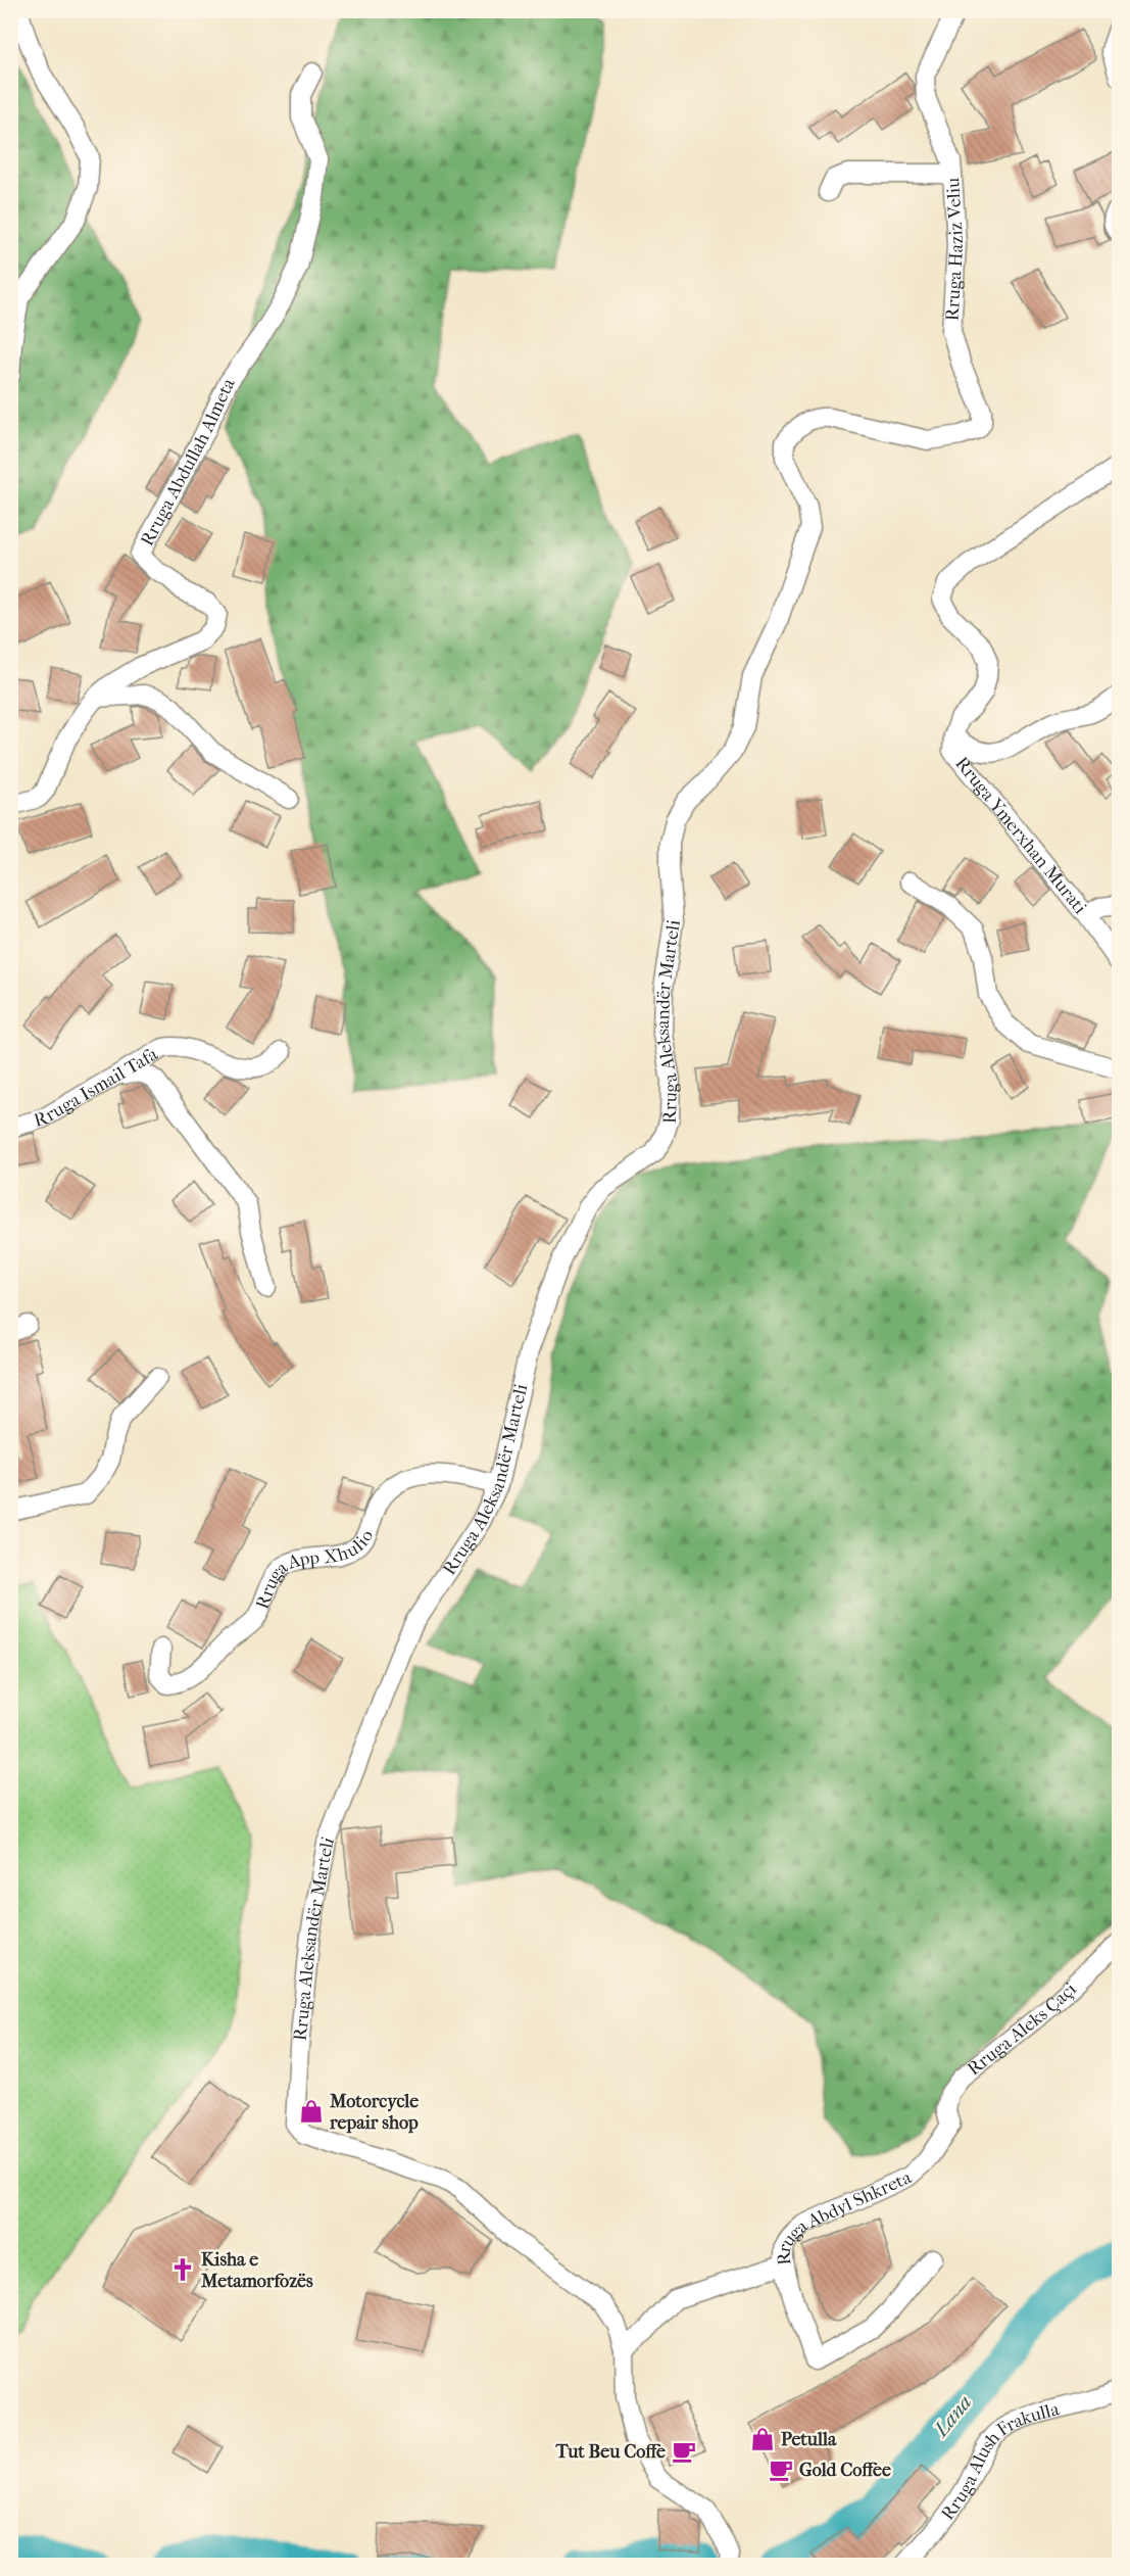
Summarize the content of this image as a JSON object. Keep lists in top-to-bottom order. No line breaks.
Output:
{"streets":{"street":["Rruga Haziz Veliu","Rruga Abdullah Almeta","Rruga Ymerxhan Murati","Rruga Aleksandër Marteli","Rruga Ismail Tafa","Rruga App Xhulio","Rruga Aleks Çaçi","Rruga Abdyl Shkreta","Rruga Alush Frakulla"]},"crossings":[["Rruga Haziz Veliu","Rruga Aleksandër Marteli"],["Rruga Aleksandër Marteli","Rruga App Xhulio"],["Rruga Aleks Çaçi","Rruga Abdyl Shkreta"]],"water":["Lana"],"places":{"shop":["Motorcycle repair shop","Petulla"],"church":["Kisha e Metamorfozës"],"cafe":["Tut Beu Coffe","Gold Coffee"]}}
